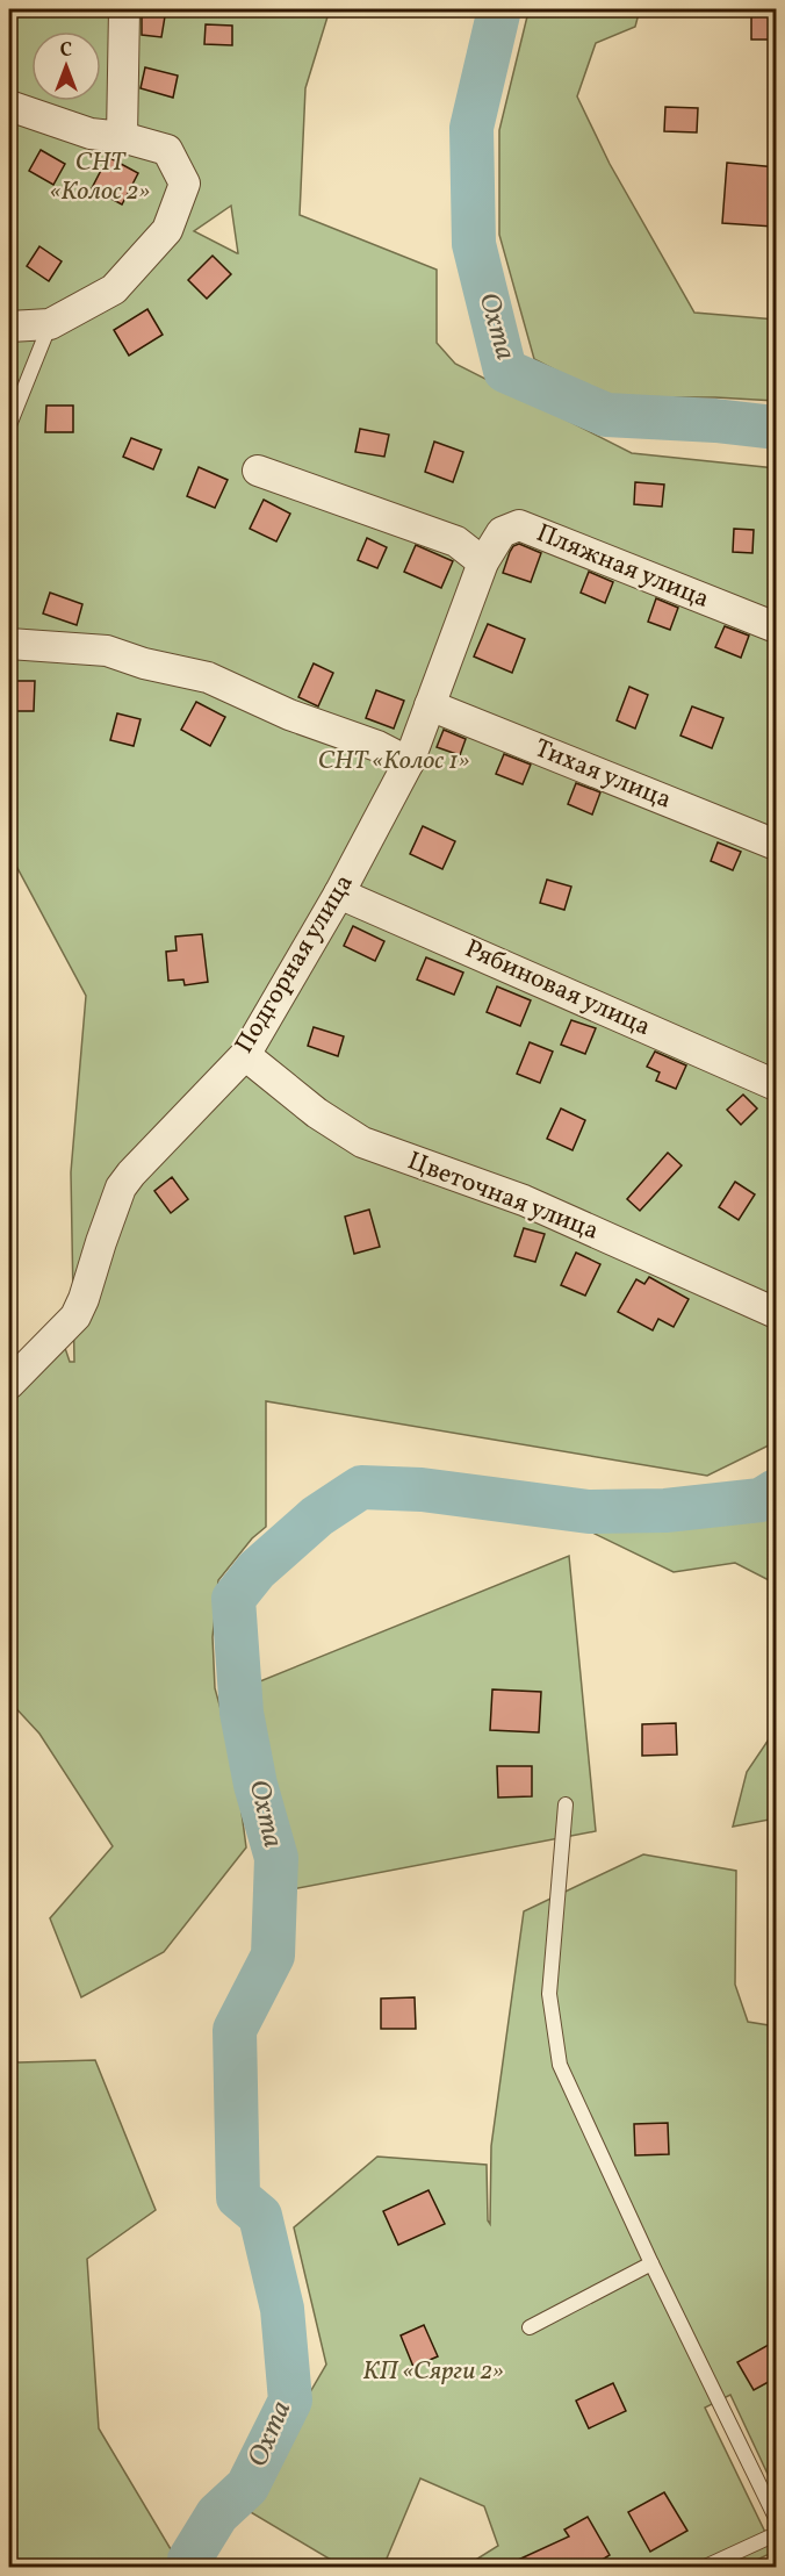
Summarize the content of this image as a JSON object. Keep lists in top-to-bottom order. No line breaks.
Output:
{"streets":{"street":["Пляжная улица","Тихая улица","Подгорная улица","Рябиновая улица","Цветочная улица"]},"crossings":[["Пляжная улица","Подгорная улица"],["Тихая улица","Подгорная улица"],["Подгорная улица","Рябиновая улица"],["Подгорная улица","Цветочная улица"]],"water":["Охта"],"parks":["СНТ «Колос 2»","СНТ «Колос 1»","КП «Сярги 2»"],"north":"top"}
